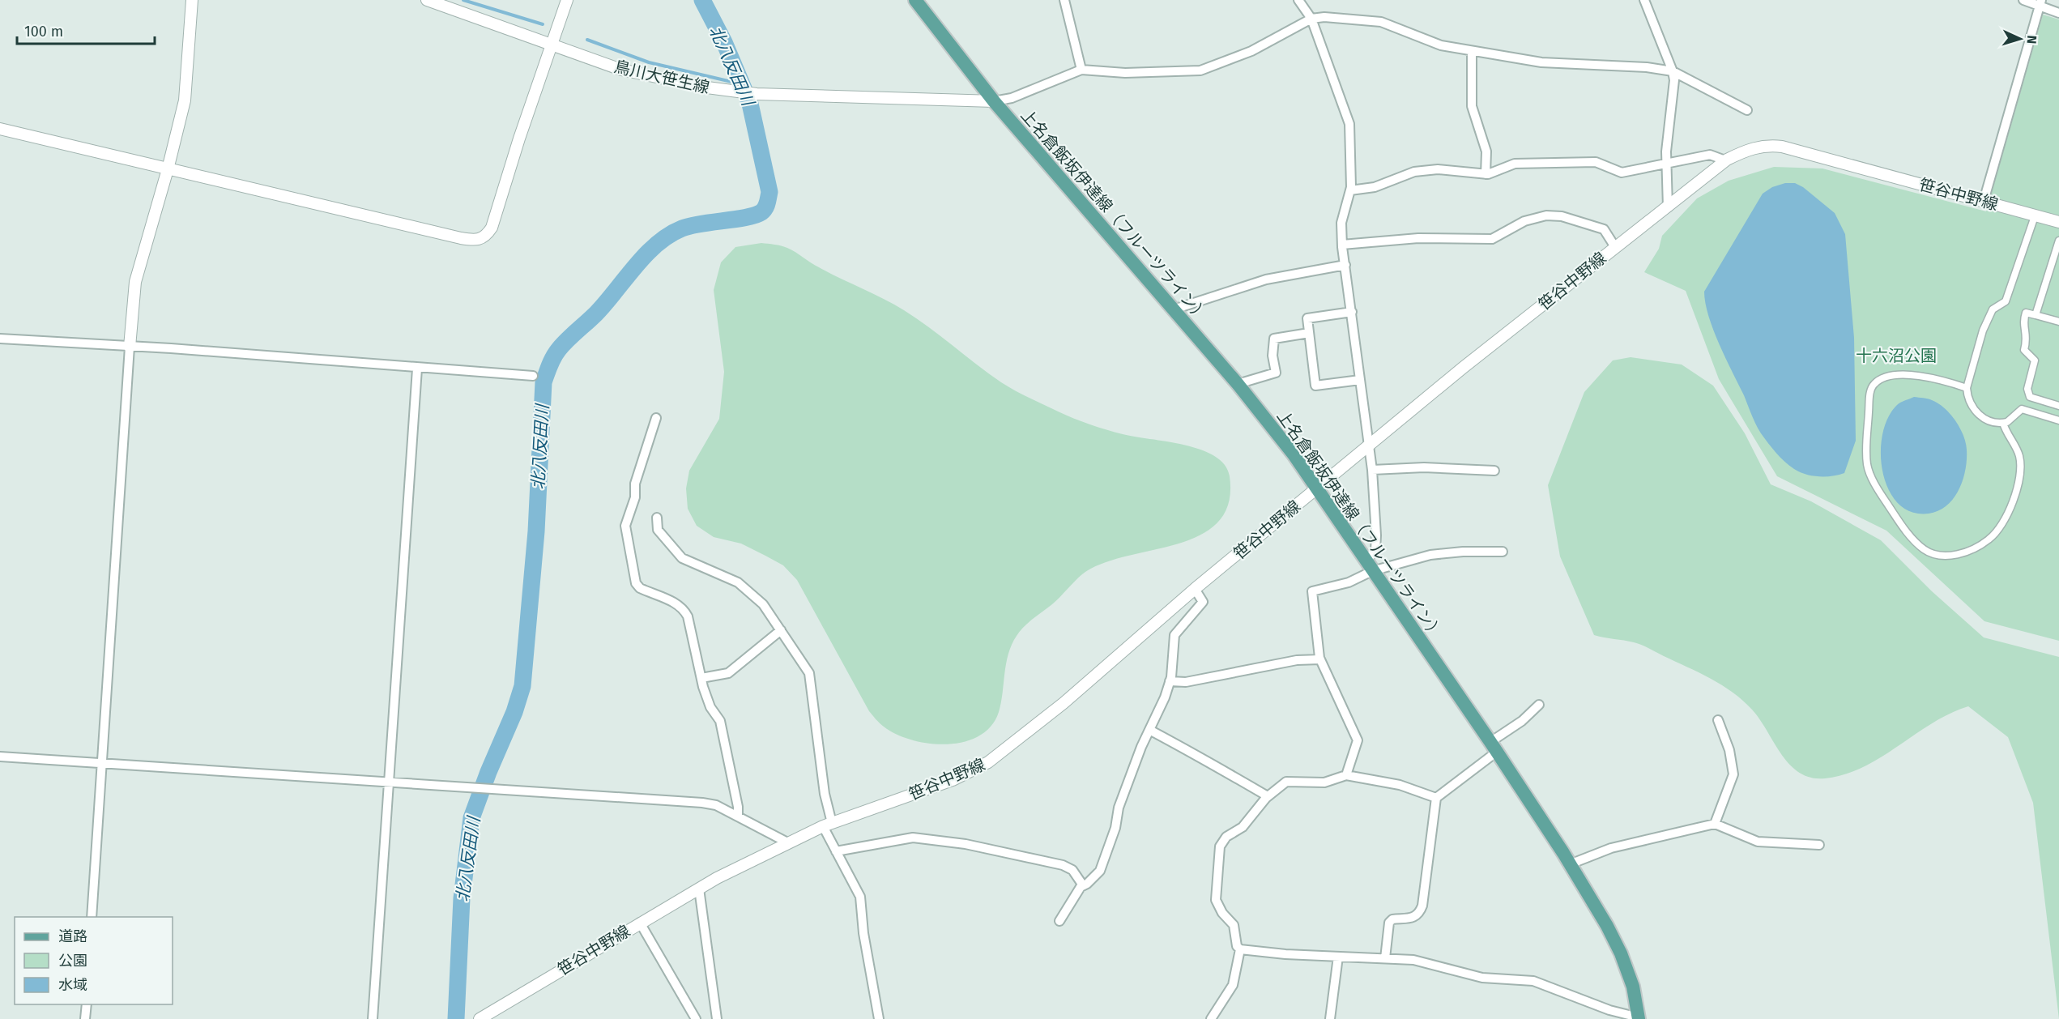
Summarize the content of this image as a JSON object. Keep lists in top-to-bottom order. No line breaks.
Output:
{"streets":{"main road":["上名倉飯坂伊達線（フルーツライン）"],"street":["鳥川大笹生線","笹谷中野線"]},"crossings":[["鳥川大笹生線","上名倉飯坂伊達線（フルーツライン）"],["笹谷中野線","上名倉飯坂伊達線（フルーツライン）"]],"water":["北八反田川"],"parks":["十六沼公園"],"legend":["道路","公園","水域"],"scale_bar":"100 m","north":"right"}
